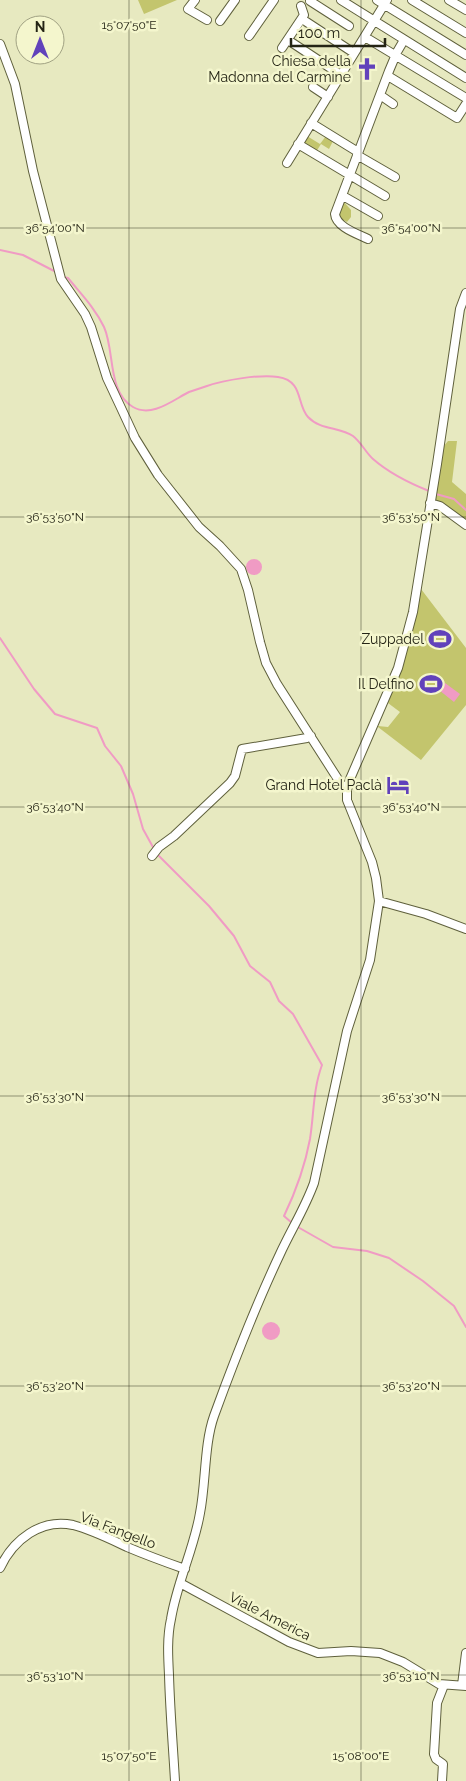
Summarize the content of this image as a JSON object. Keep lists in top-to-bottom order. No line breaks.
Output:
{"streets":{"street":["Via Fangello","Viale America"]},"places":{"church":["Chiesa della Madonna del Carmine"],"sports":["Zuppadel","Il Delfino"],"hotel":["Grand Hotel Paclà"]},"scale_bar":"100 m","north":"top","coordinates":["15°07'50\"E","36°54'00\"N","36°53'50\"N","36°53'40\"N","36°53'30\"N","36°53'20\"N","36°53'10\"N","15°08'00\"E"]}
